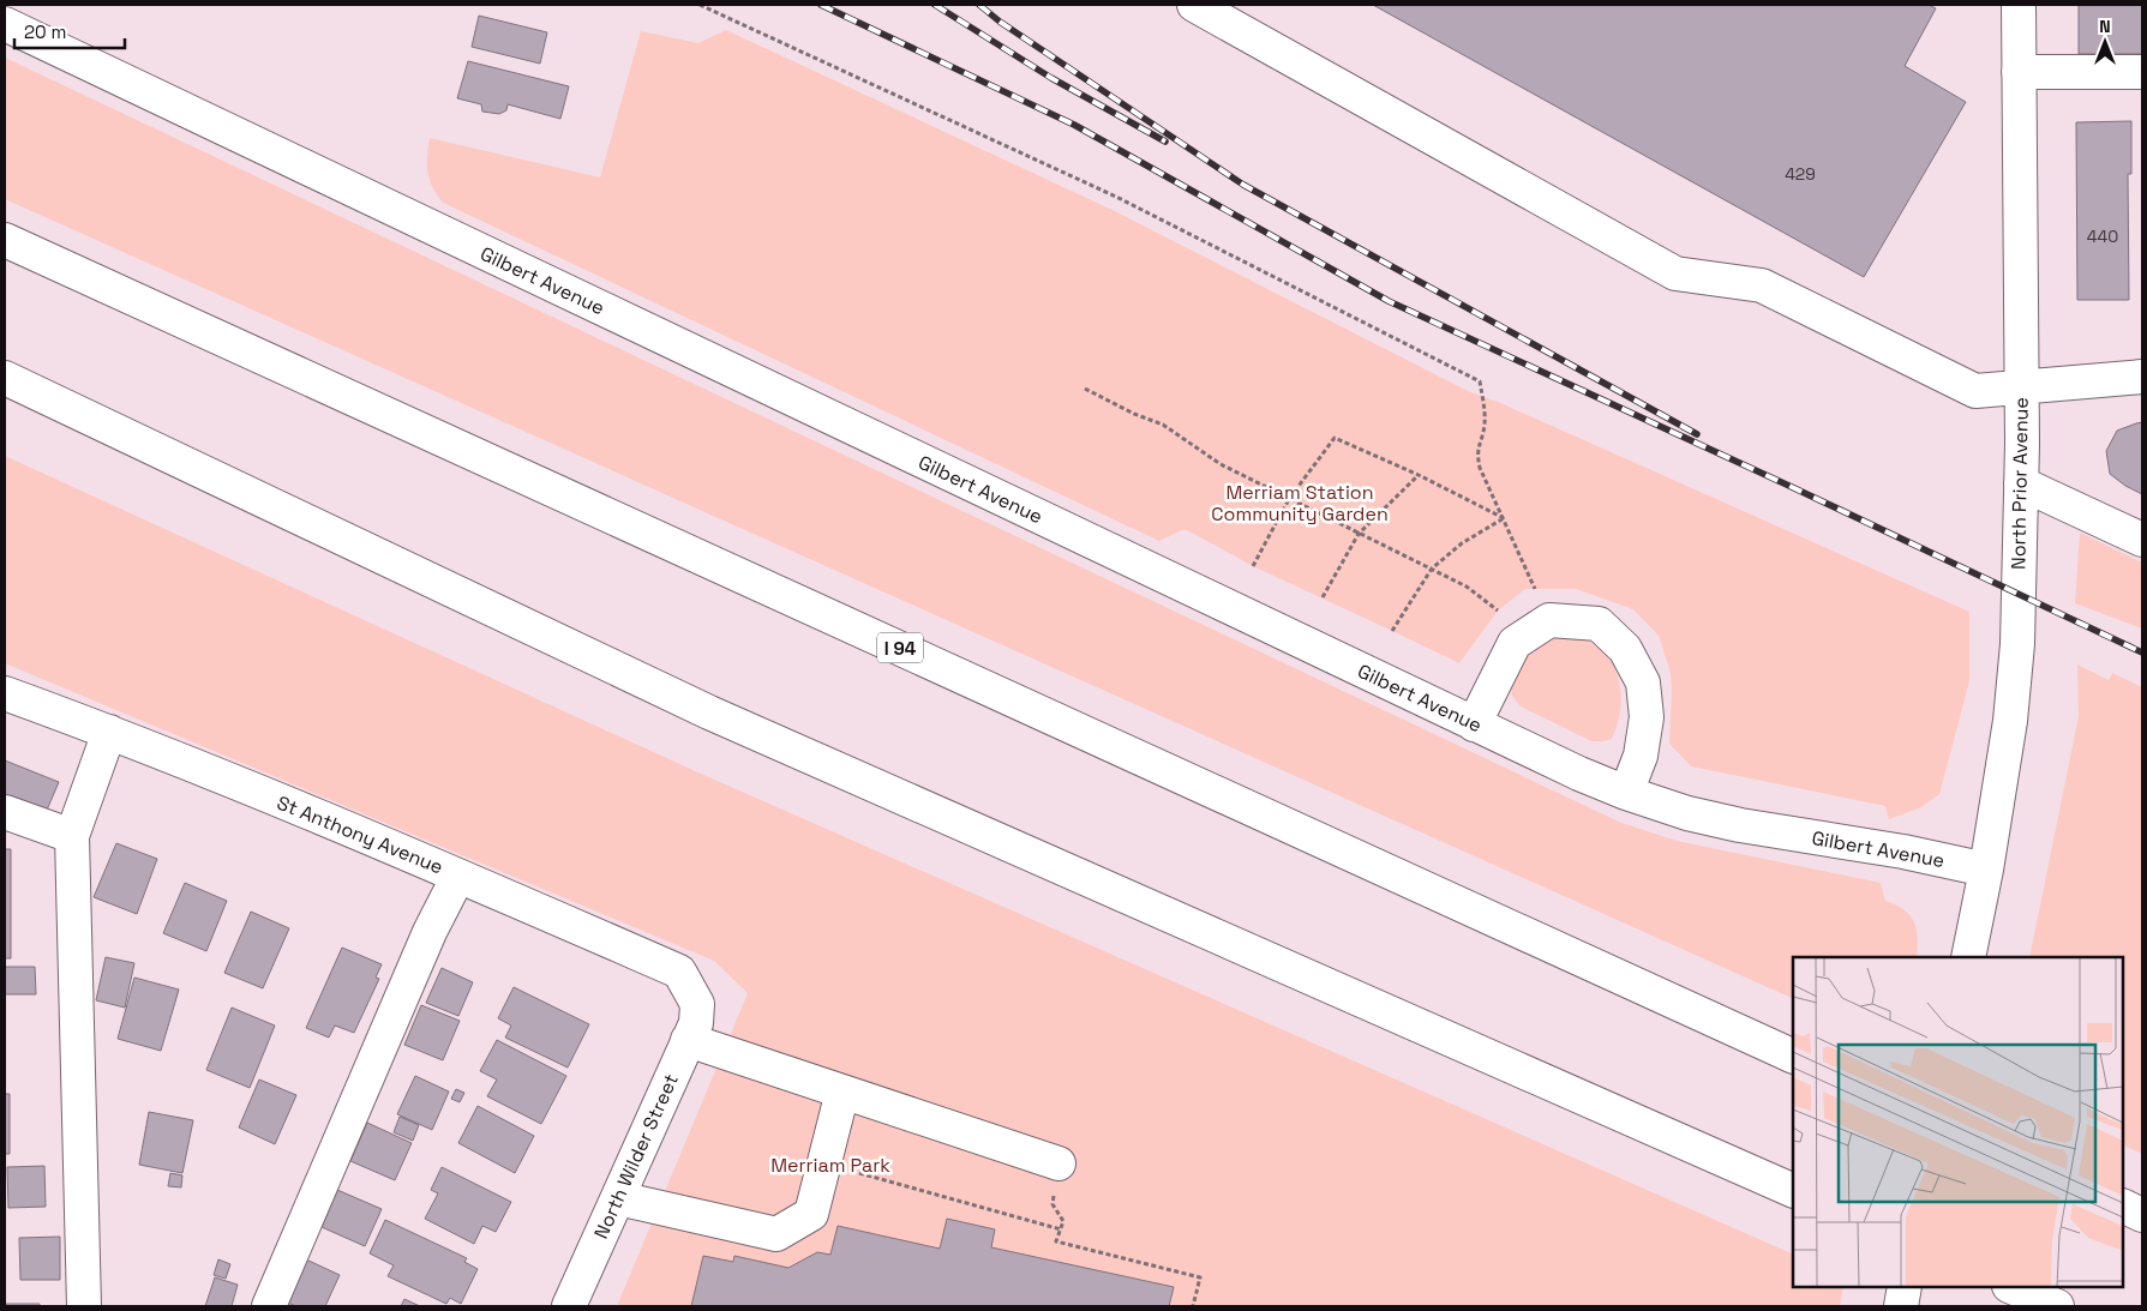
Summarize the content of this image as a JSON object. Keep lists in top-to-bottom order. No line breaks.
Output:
{"streets":{"main road":["Gilbert Avenue","North Prior Avenue","I 94","St Anthony Avenue","North Wilder Street"]},"crossings":[["Gilbert Avenue","North Prior Avenue"],["St Anthony Avenue","North Wilder Street"]],"parks":["Merriam Station Community Garden","Merriam Park"],"house_numbers":["429","440"],"scale_bar":"20 m","north":"top"}
